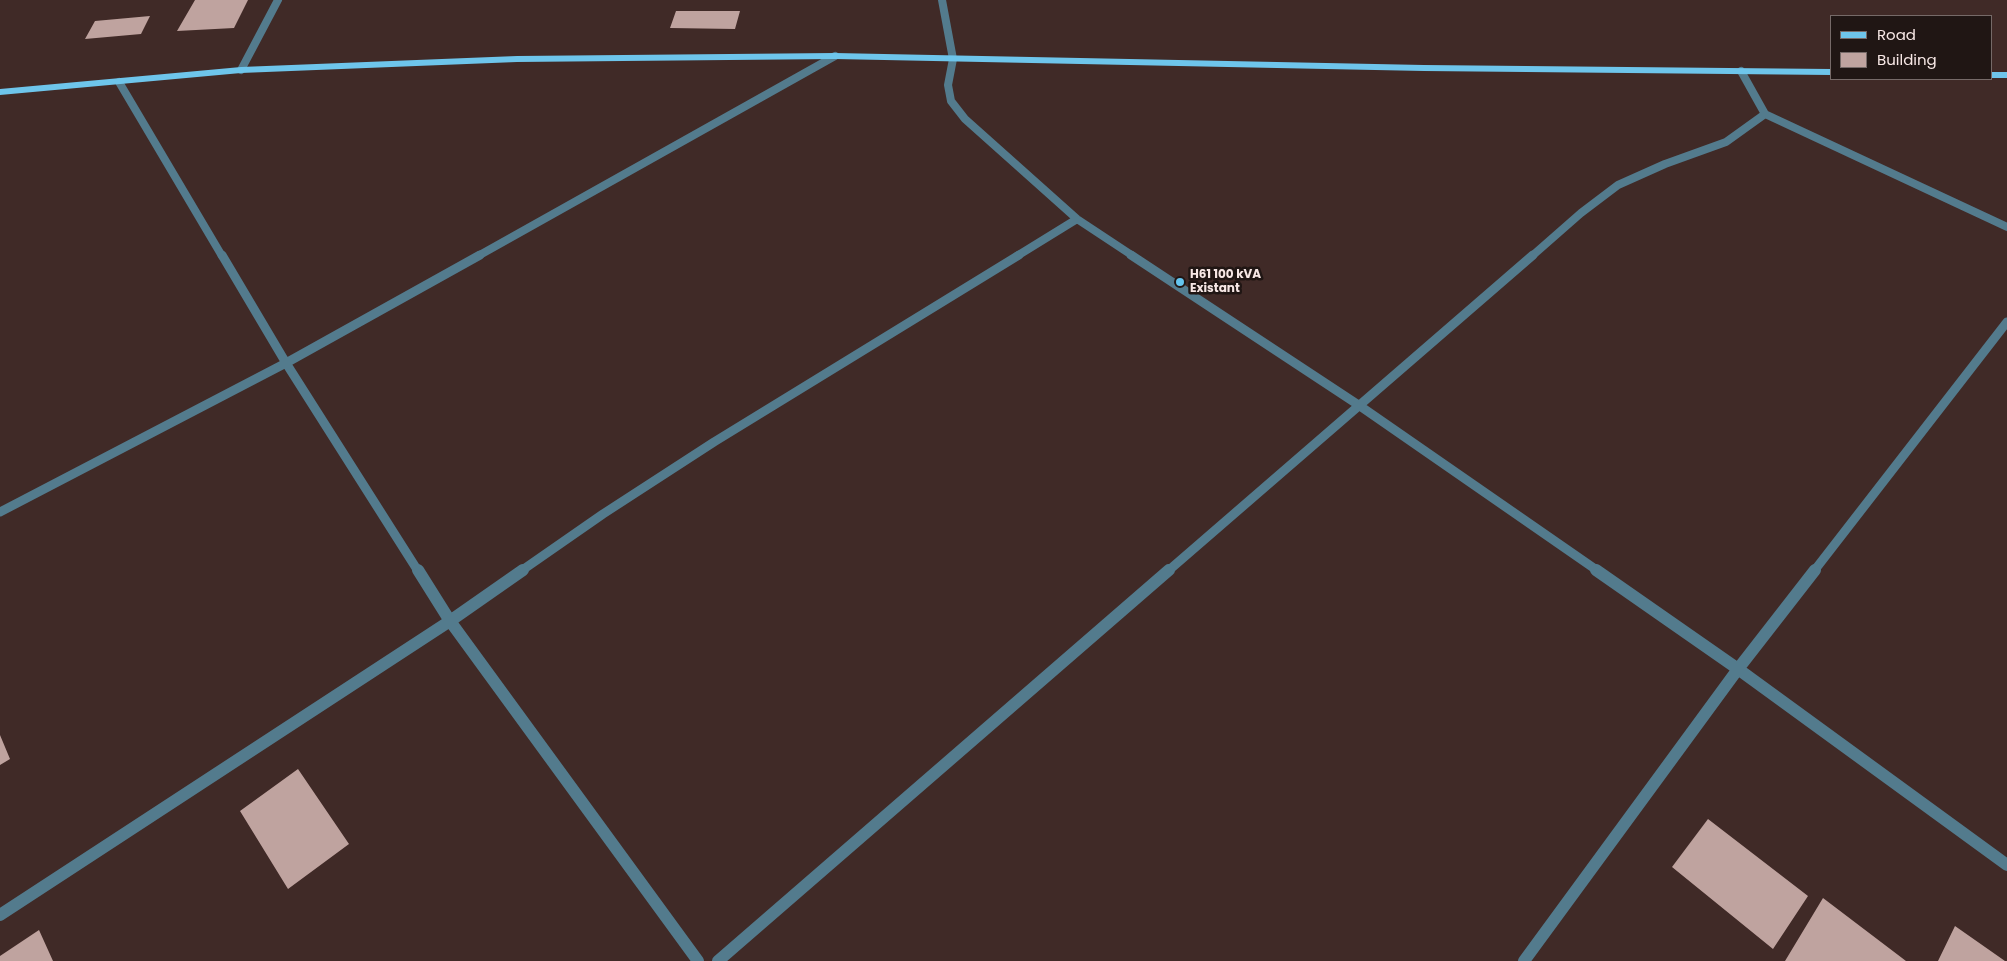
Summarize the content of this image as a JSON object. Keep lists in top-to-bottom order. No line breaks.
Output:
{"places":["H61 100 kVA Existant"],"legend":["Road","Building"]}
